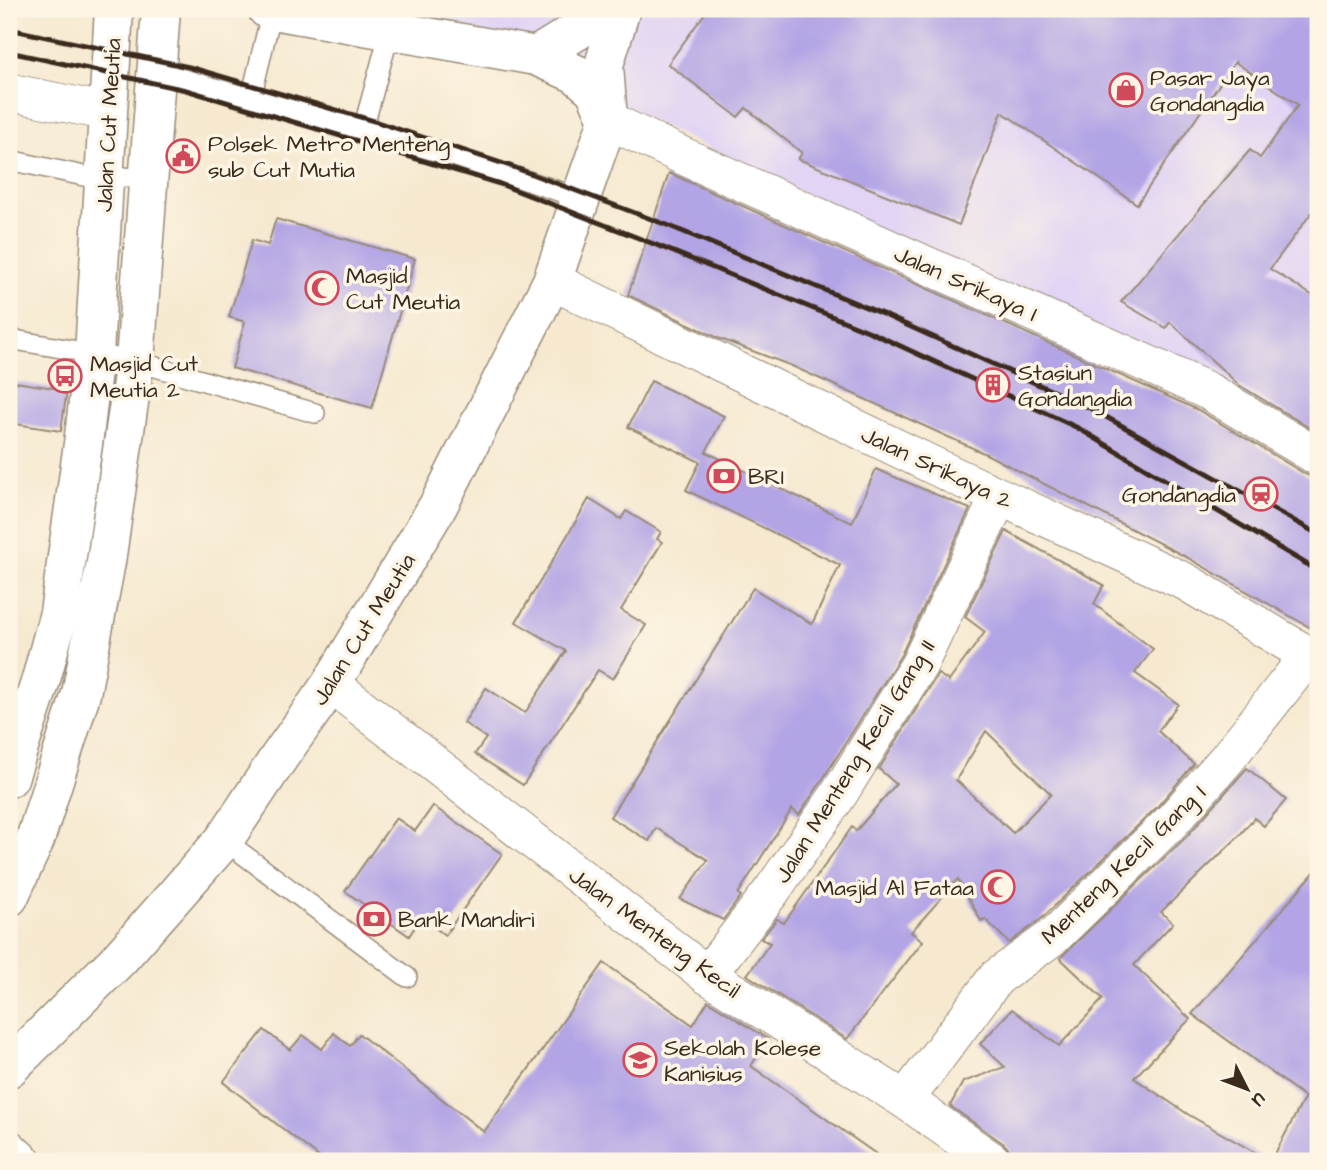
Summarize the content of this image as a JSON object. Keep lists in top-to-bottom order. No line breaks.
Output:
{"streets":{"main road":["Jalan Cut Meutia"],"street":["Jalan Srikaya I","Jalan Srikaya 2","Jalan Menteng Kecil Gang II","Menteng Kecil Gang I","Jalan Menteng Kecil"]},"crossings":[["Jalan Cut Meutia","Jalan Srikaya I"],["Jalan Cut Meutia","Jalan Srikaya 2"],["Jalan Cut Meutia","Jalan Menteng Kecil"],["Jalan Srikaya 2","Jalan Menteng Kecil Gang II"],["Jalan Srikaya 2","Menteng Kecil Gang I"],["Jalan Menteng Kecil Gang II","Jalan Menteng Kecil"],["Menteng Kecil Gang I","Jalan Menteng Kecil"]],"places":{"shop":["Pasar Jaya Gondangdia"],"public building":["Polsek Metro Menteng sub Cut Mutia"],"mosque":["Masjid Cut Meutia","Masjid Al Fataa"],"bus stop":["Masjid Cut Meutia 2"],"building":["Stasiun Gondangdia"],"bank":["BRI","Bank Mandiri"],"station":["Gondangdia"],"school or university":["Sekolah Kolese Kanisius"]},"north":"bottom right"}
